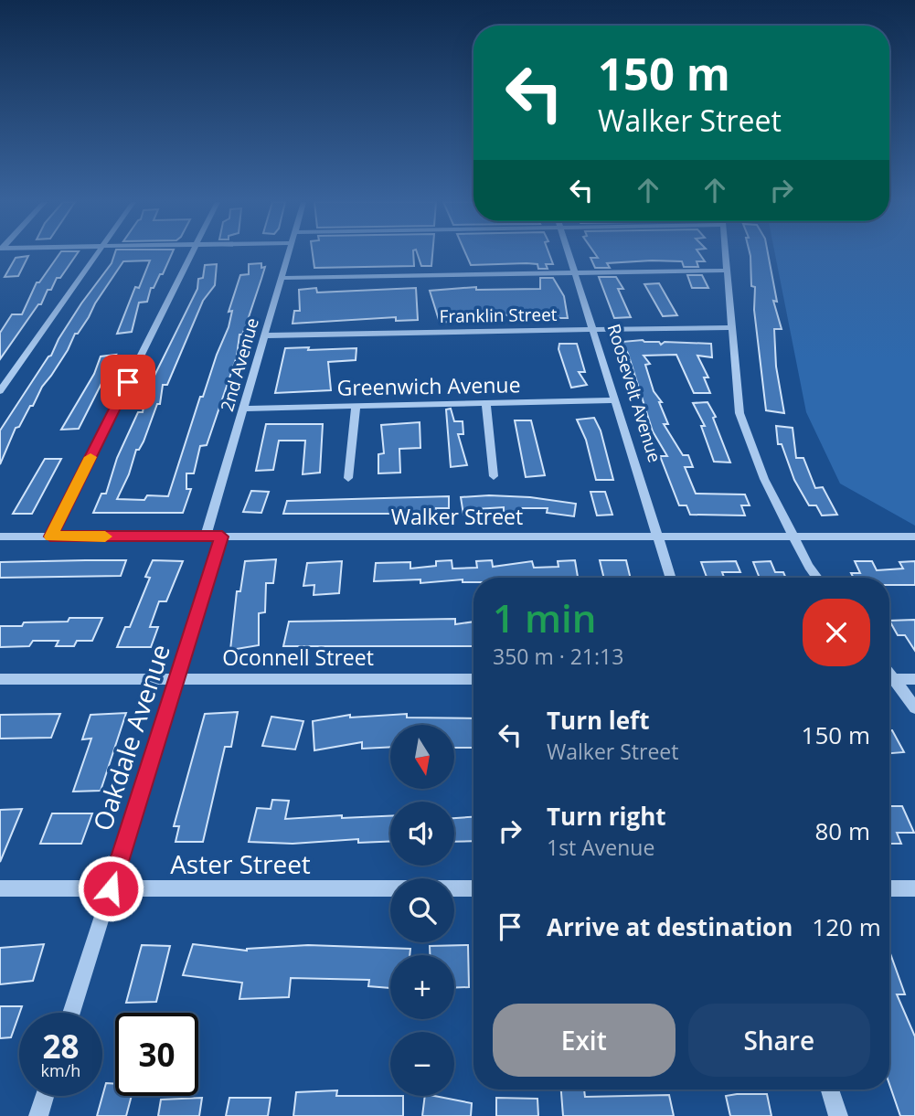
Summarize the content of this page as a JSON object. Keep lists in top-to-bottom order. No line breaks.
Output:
{"streets":{"street":["Franklin Street","2nd Avenue","Greenwich Avenue","Roosevelt Avenue","Walker Street","Oconnell Street","Oakdale Avenue","Aster Street"]},"crossings":[["Franklin Street","2nd Avenue"],["Franklin Street","Roosevelt Avenue"],["2nd Avenue","Greenwich Avenue"],["2nd Avenue","Walker Street"],["Greenwich Avenue","Roosevelt Avenue"],["Roosevelt Avenue","Walker Street"],["Walker Street","Oakdale Avenue"],["Oconnell Street","Oakdale Avenue"],["Oakdale Avenue","Aster Street"]],"north":"bottom","page":{"turn":["150 m","Walker Street"],"heading":["1 min","350 m · 21:13"],"list":[{"name":"Turn left","note":"Walker Street","value":"150 m"},{"name":"Turn right","note":"1st Avenue","value":"80 m"},{"name":"Arrive at destination","value":"120 m"}],"map_buttons":["+","−"],"buttons":["Exit","Share"],"speed":"28 km/h","limit":"30"}}
